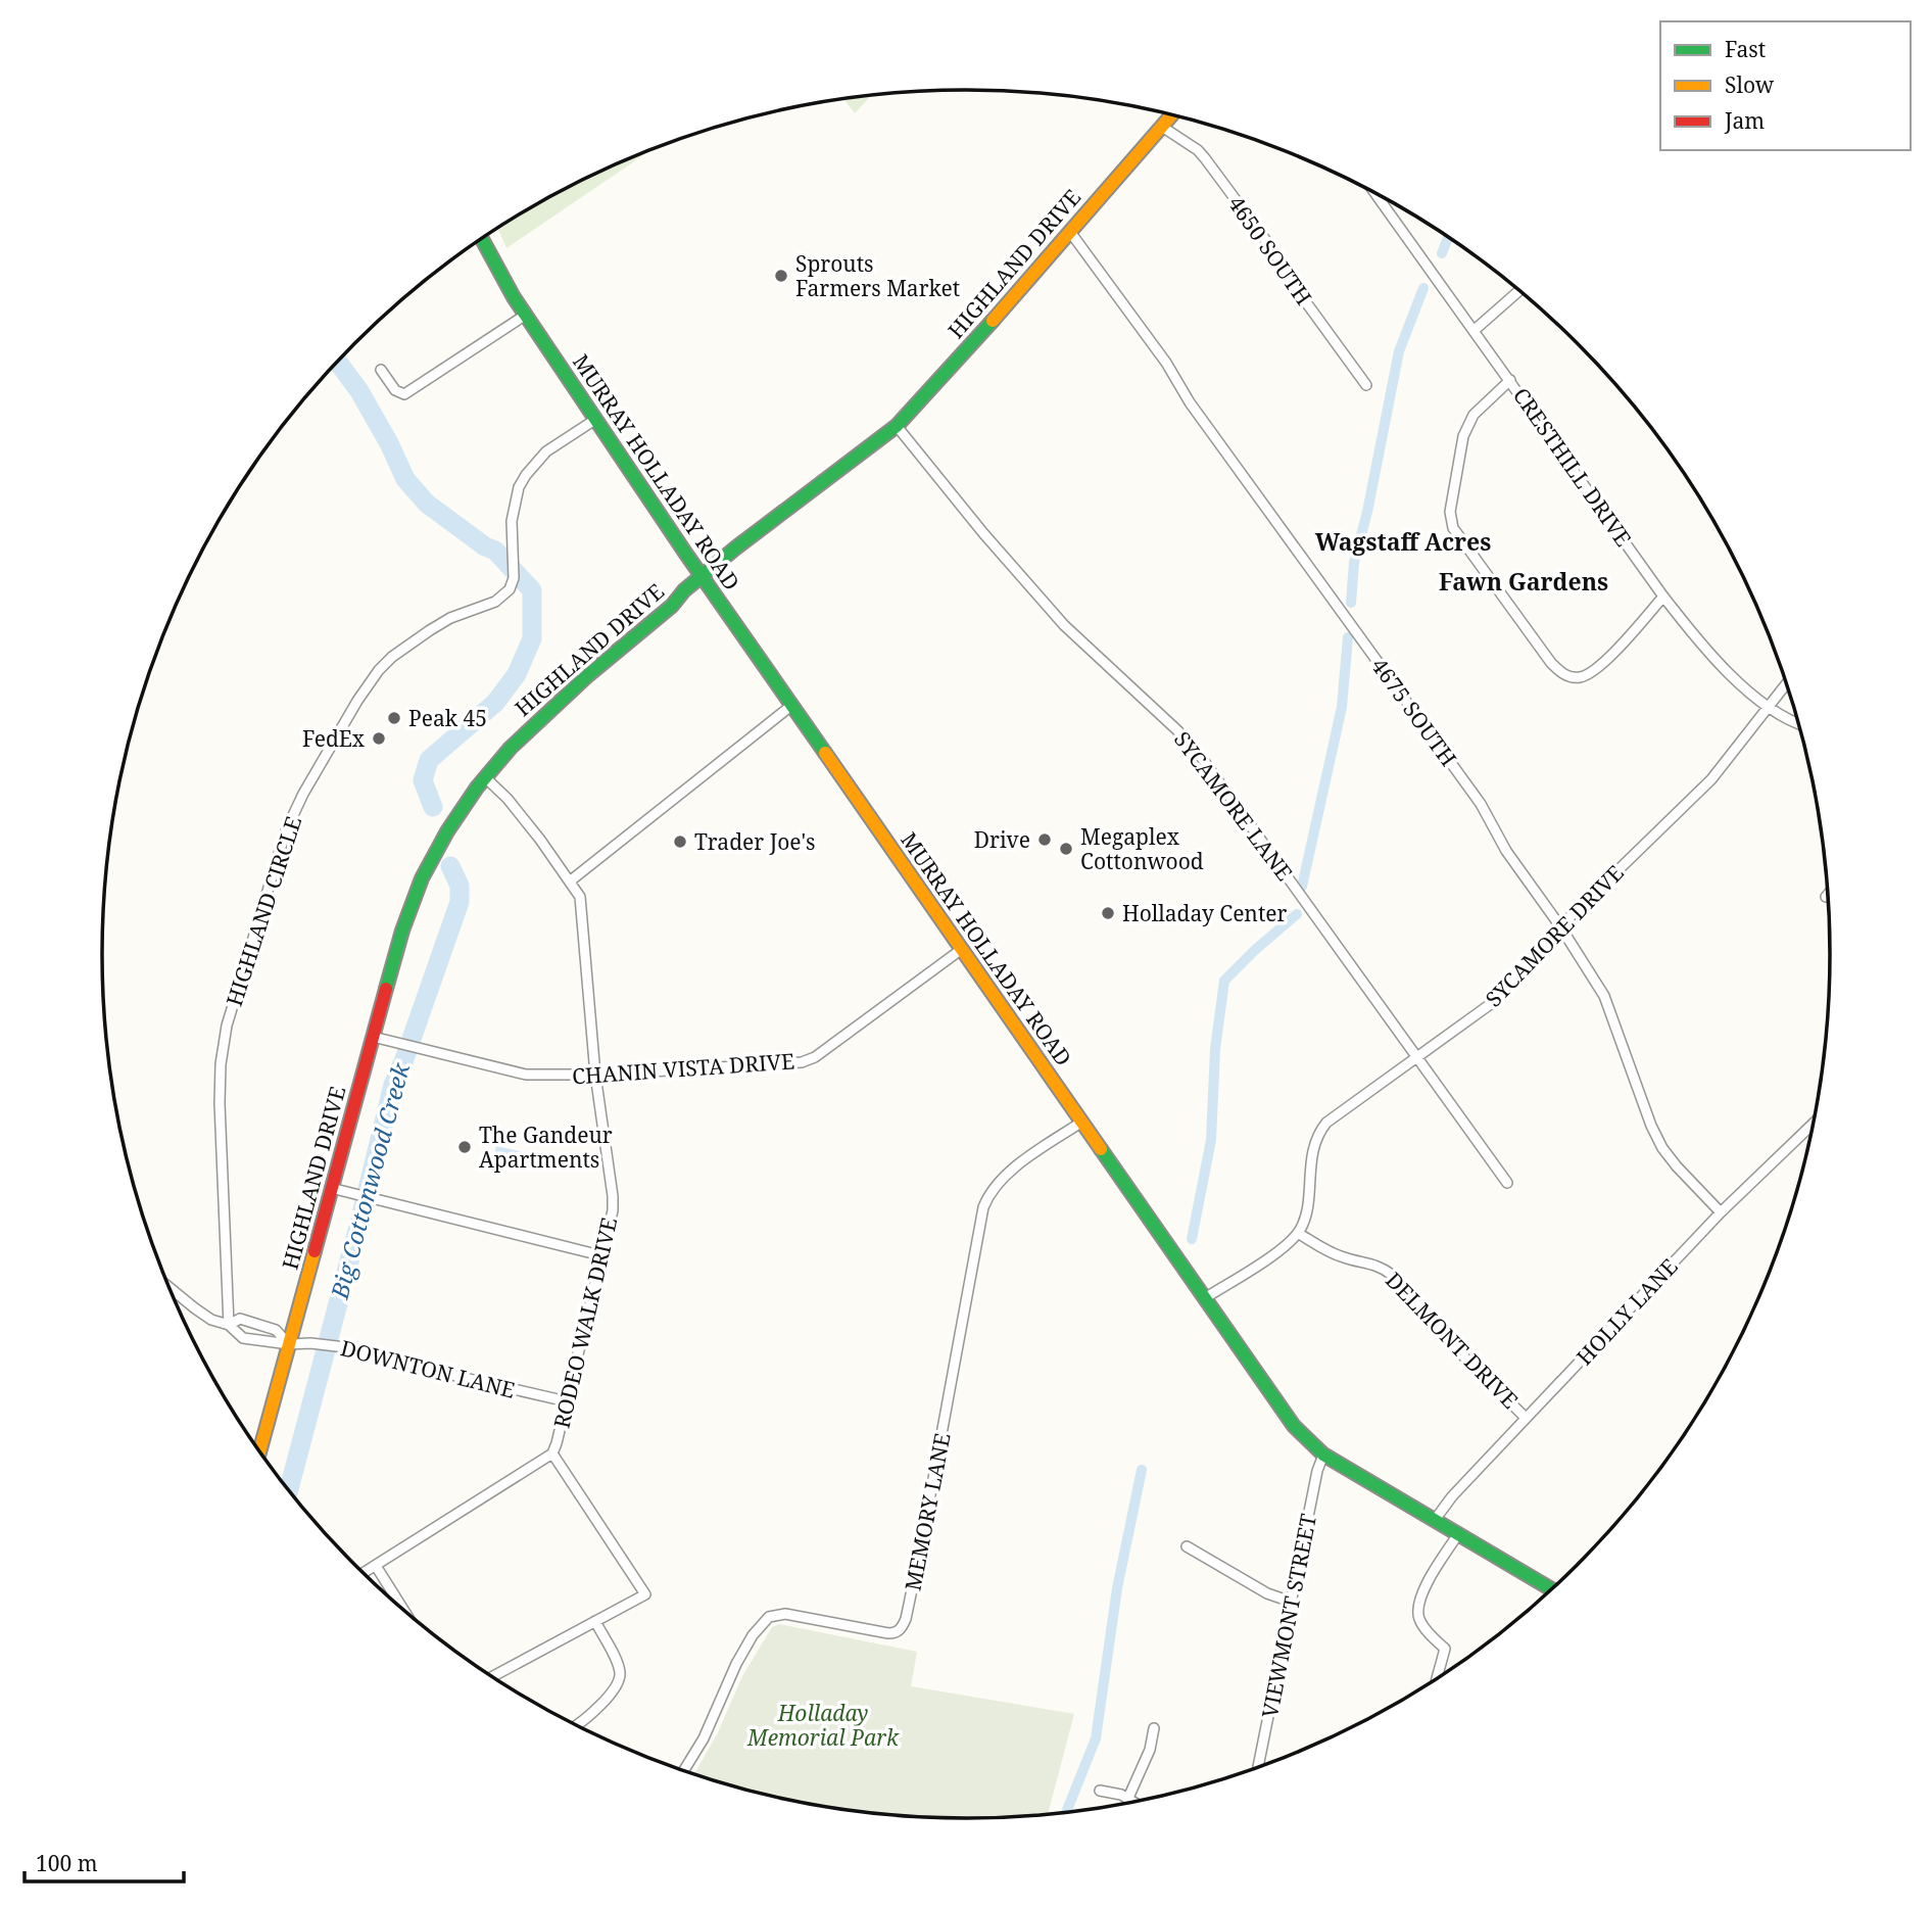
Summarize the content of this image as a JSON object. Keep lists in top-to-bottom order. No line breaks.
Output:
{"streets":{"main road":["HIGHLAND DRIVE","MURRAY HOLLADAY ROAD"],"street":["4650 SOUTH","CRESTHILL DRIVE","4675 SOUTH","SYCAMORE LANE","HIGHLAND CIRCLE","SYCAMORE DRIVE","CHANIN VISTA DRIVE","HOLLY LANE","RODEO WALK DRIVE","DELMONT DRIVE","DOWNTON LANE","MEMORY LANE","VIEWMONT STREET"]},"crossings":[["4650 SOUTH","HIGHLAND DRIVE"],["HIGHLAND DRIVE","MURRAY HOLLADAY ROAD"],["HIGHLAND DRIVE","4675 SOUTH"],["HIGHLAND DRIVE","SYCAMORE LANE"],["HIGHLAND DRIVE","CHANIN VISTA DRIVE"],["HIGHLAND DRIVE","RODEO WALK DRIVE"],["HIGHLAND DRIVE","DOWNTON LANE"],["CRESTHILL DRIVE","SYCAMORE DRIVE"],["MURRAY HOLLADAY ROAD","HIGHLAND CIRCLE"],["MURRAY HOLLADAY ROAD","CHANIN VISTA DRIVE"],["MURRAY HOLLADAY ROAD","HOLLY LANE"],["MURRAY HOLLADAY ROAD","MEMORY LANE"],["MURRAY HOLLADAY ROAD","VIEWMONT STREET"],["4675 SOUTH","SYCAMORE DRIVE"],["4675 SOUTH","HOLLY LANE"],["SYCAMORE LANE","SYCAMORE DRIVE"],["HIGHLAND CIRCLE","DOWNTON LANE"],["SYCAMORE DRIVE","DELMONT DRIVE"],["CHANIN VISTA DRIVE","RODEO WALK DRIVE"],["HOLLY LANE","DELMONT DRIVE"],["RODEO WALK DRIVE","DOWNTON LANE"]],"districts":["Wagstaff Acres","Fawn Gardens"],"water":["Big Cottonwood Creek"],"parks":["Holladay Memorial Park"],"places":["Sprouts Farmers Market","Peak 45","FedEx","Drive","Trader Joe's","Megaplex Cottonwood","Holladay Center","The Gandeur Apartments"],"legend":["Fast","Slow","Jam"],"scale_bar":"100 m"}
